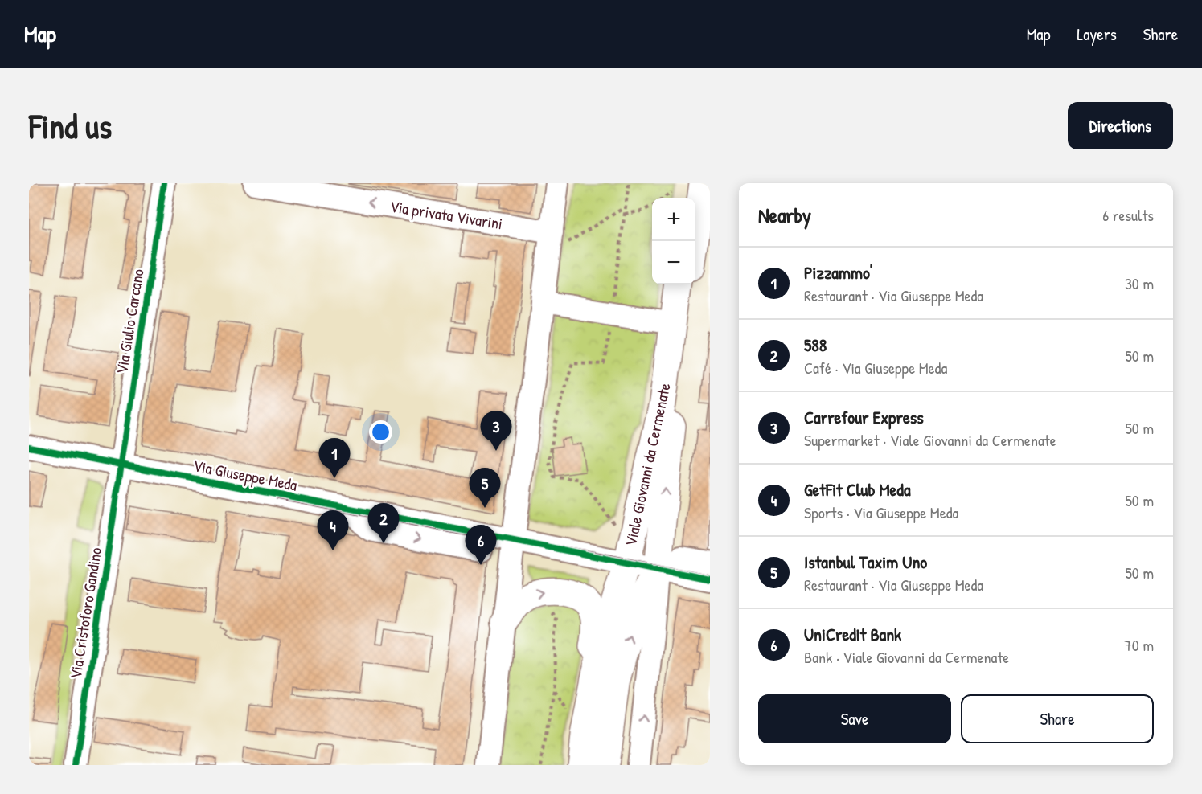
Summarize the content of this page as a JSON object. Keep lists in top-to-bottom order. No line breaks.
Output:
{"streets":{"main road":["Viale Giovanni da Cermenate"],"street":["Via privata Vivarini","Via Giulio Carcano","Via Giuseppe Meda","Via Cristoforo Gandino"]},"crossings":[["Via Giulio Carcano","Via Giuseppe Meda"],["Via Giulio Carcano","Via Cristoforo Gandino"],["Viale Giovanni da Cermenate","Via Giuseppe Meda"],["Via Giuseppe Meda","Via Cristoforo Gandino"]],"one_way":["Via privata Vivarini"],"page":{"header":"Map","nav":["Map","Layers","Share"],"buttons":["Directions",["Save","Share"]],"title":"Find us","heading":["Nearby","6 results"],"map_buttons":["+","−"],"list":[{"mark":"1","name":"Pizzammo'","note":"Restaurant · Via Giuseppe Meda","value":"30 m"},{"mark":"2","name":"588","note":"Café · Via Giuseppe Meda","value":"50 m"},{"mark":"3","name":"Carrefour Express","note":"Supermarket · Viale Giovanni da Cermenate","value":"50 m"},{"mark":"4","name":"GetFit Club Meda","note":"Sports · Via Giuseppe Meda","value":"50 m"},{"mark":"5","name":"Istanbul Taxim Uno","note":"Restaurant · Via Giuseppe Meda","value":"50 m"},{"mark":"6","name":"UniCredit Bank","note":"Bank · Viale Giovanni da Cermenate","value":"70 m"}],"pins":["3","1","5","2","4","6"]}}
